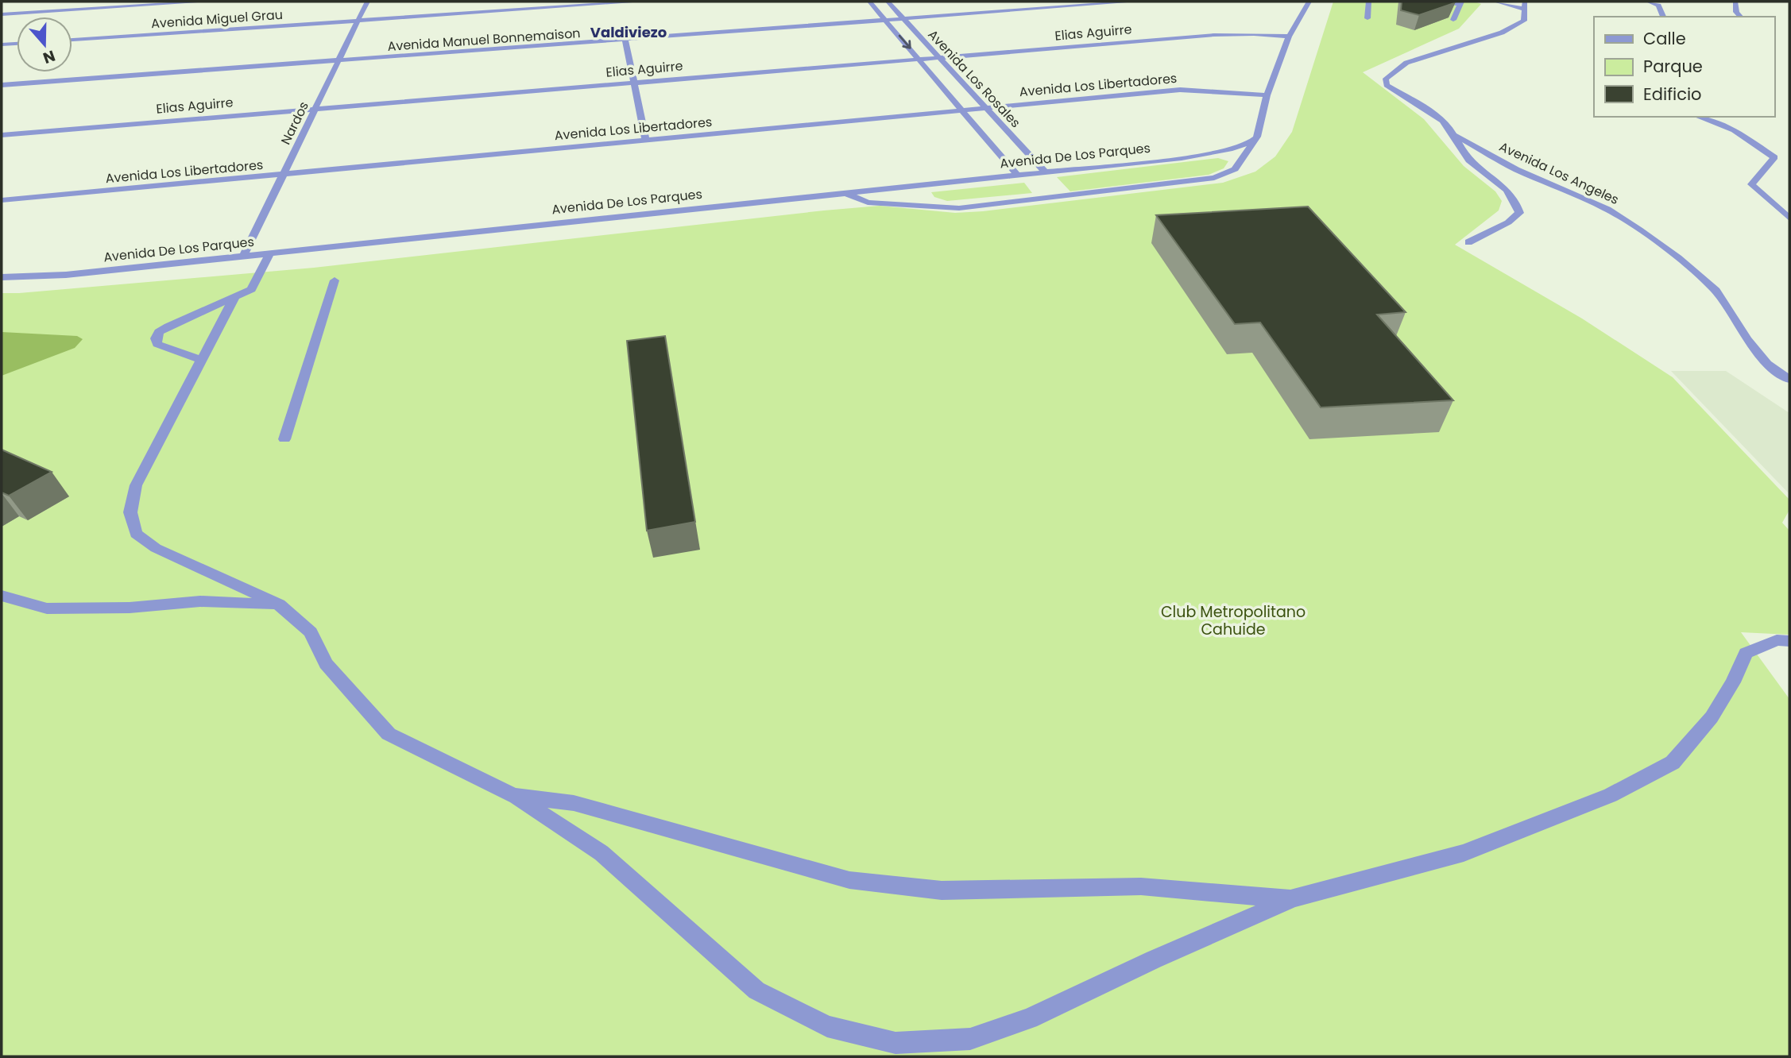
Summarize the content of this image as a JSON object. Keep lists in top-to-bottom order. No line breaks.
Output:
{"streets":{"street":["Avenida Miguel Grau","Elias Aguirre","Avenida Manuel Bonnemaison","Avenida Los Rosales","Avenida Los Libertadores","Nardos","Avenida De Los Parques","Avenida Los Angeles"]},"crossings":[["Avenida Miguel Grau","Nardos"],["Elias Aguirre","Avenida Los Rosales"],["Elias Aguirre","Nardos"],["Avenida Manuel Bonnemaison","Avenida Los Rosales"],["Avenida Manuel Bonnemaison","Nardos"],["Avenida Los Rosales","Avenida Los Libertadores"],["Avenida Los Rosales","Avenida De Los Parques"],["Avenida Los Libertadores","Nardos"],["Nardos","Avenida De Los Parques"]],"districts":["Valdiviezo"],"parks":["Club Metropolitano Cahuide"],"legend":["Calle","Parque","Edificio"],"north":"bottom"}
